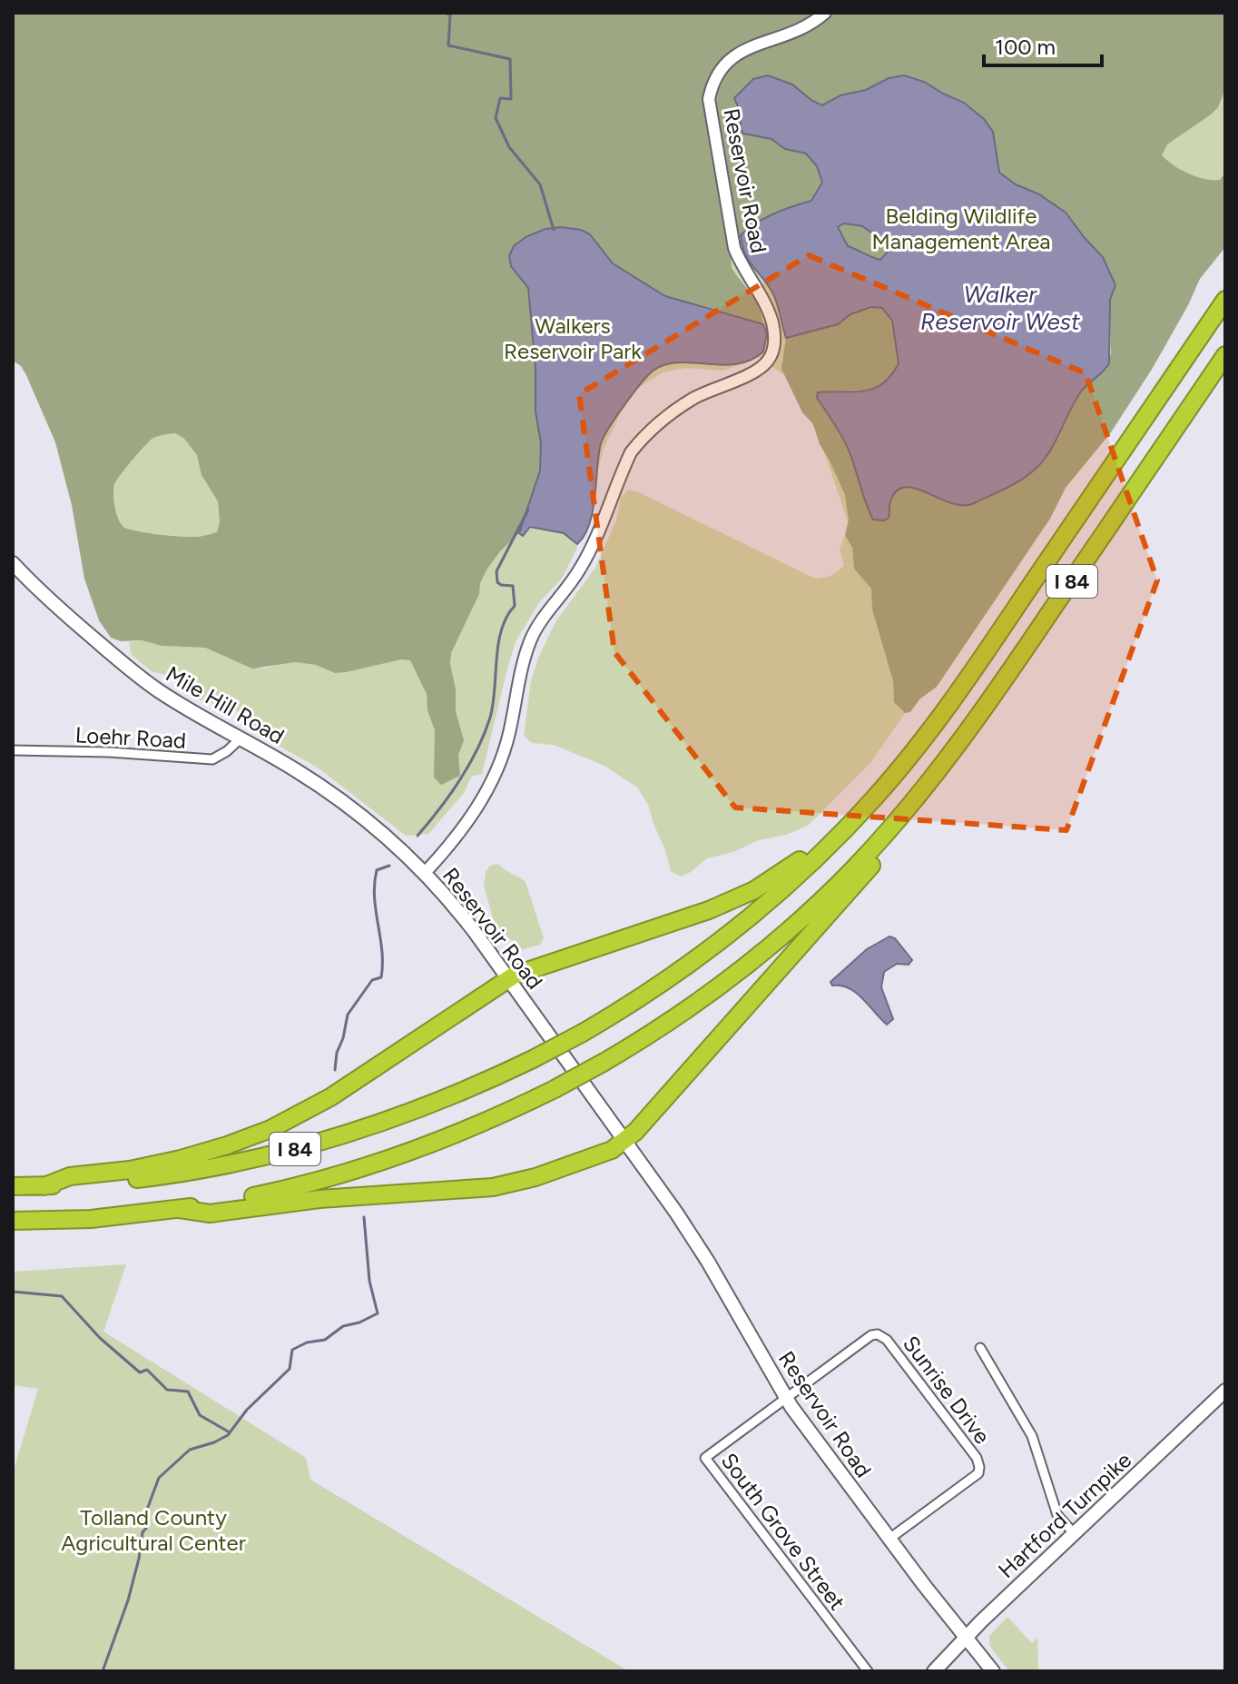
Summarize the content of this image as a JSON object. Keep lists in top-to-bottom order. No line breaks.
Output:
{"streets":{"highway":["I 84"],"main road":["Reservoir Road","Mile Hill Road","Hartford Turnpike"],"street":["Loehr Road","Sunrise Drive","South Grove Street"]},"crossings":[["Reservoir Road","Mile Hill Road"],["Reservoir Road","Sunrise Drive"],["Reservoir Road","Hartford Turnpike"],["Reservoir Road","South Grove Street"],["Mile Hill Road","Loehr Road"],["Sunrise Drive","South Grove Street"]],"water":["Walker Reservoir West"],"parks":["Belding Wildlife Management Area","Walkers Reservoir Park","Tolland County Agricultural Center"],"scale_bar":"100 m"}
